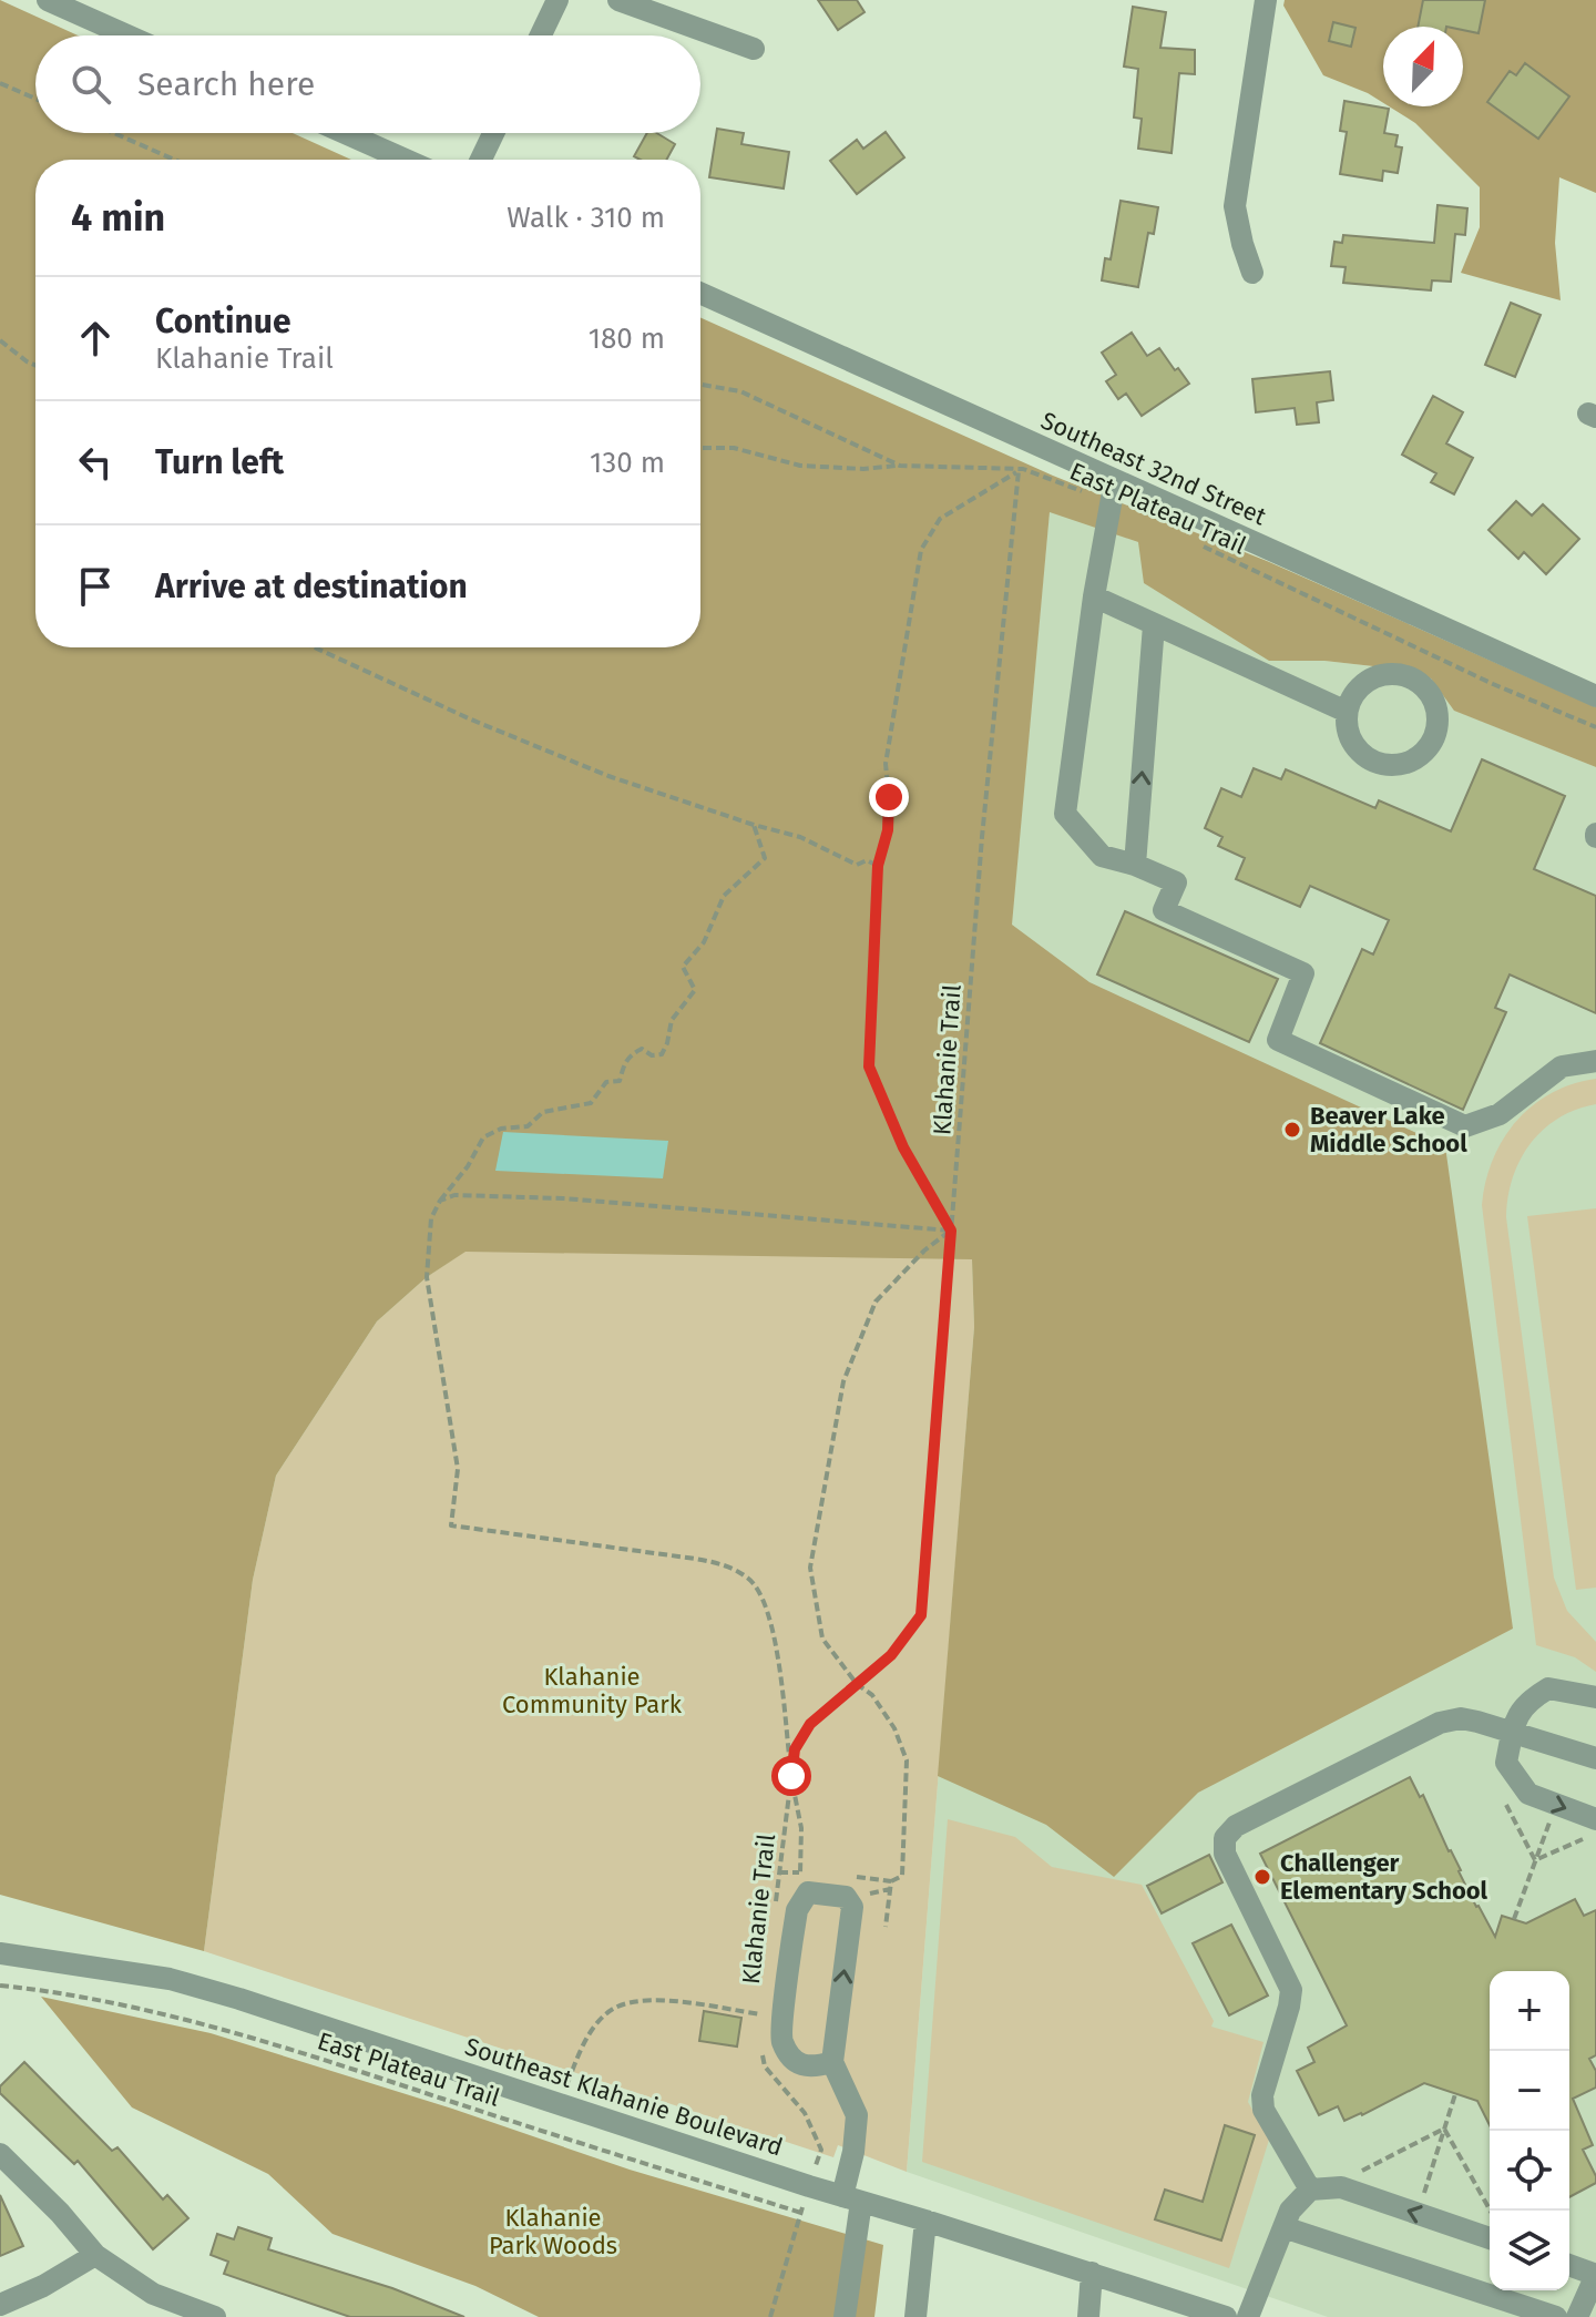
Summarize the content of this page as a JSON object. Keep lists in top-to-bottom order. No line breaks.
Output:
{"streets":{"street":["Southeast 32nd Street","Southeast Klahanie Boulevard"],"path":["East Plateau Trail","Klahanie Trail"]},"crossings":[["East Plateau Trail","Klahanie Trail"]],"parks":["Klahanie Community Park","Klahanie Park Woods"],"places":["Beaver Lake Middle School","Challenger Elementary School"],"north":"top right","page":{"search":"Search here","heading":["4 min","Walk · 310 m"],"list":[["Continue","Klahanie Trail","180 m"],["Turn left","130 m"],"Arrive at destination"],"map_buttons":["+","−"]}}
